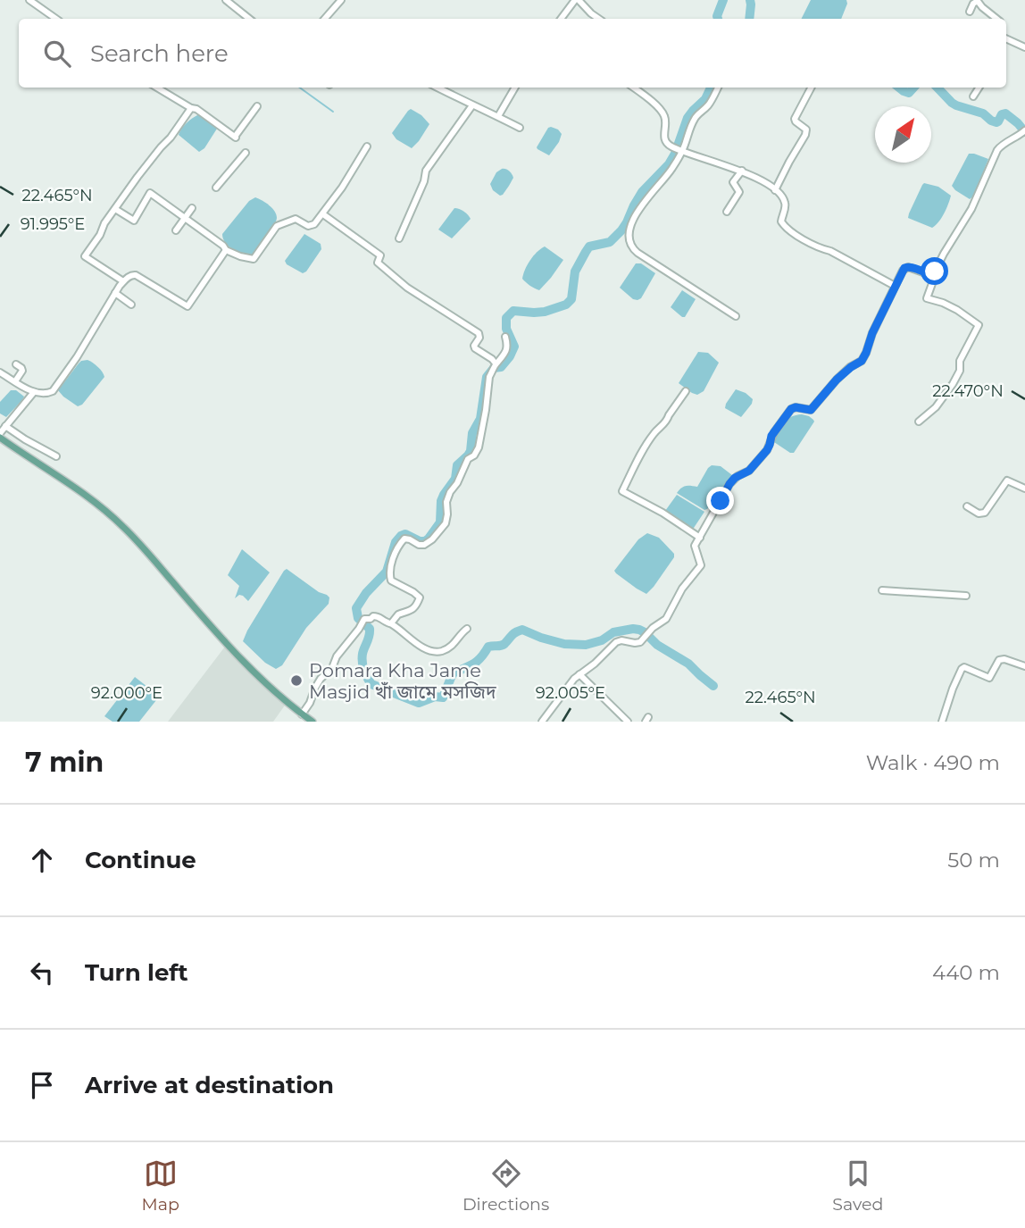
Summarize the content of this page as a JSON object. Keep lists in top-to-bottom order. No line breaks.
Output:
{"places":["Pomara Kha Jame Masjid খাঁ জামে মসজিদ"],"north":"top right","page":{"search":"Search here","heading":["7 min","Walk · 490 m"],"list":[["Continue","50 m"],["Turn left","440 m"],"Arrive at destination"],"nav":["Map","Directions","Saved"]},"coordinates":["22.465°N","91.995°E","22.470°N","92.000°E","92.005°E"]}
